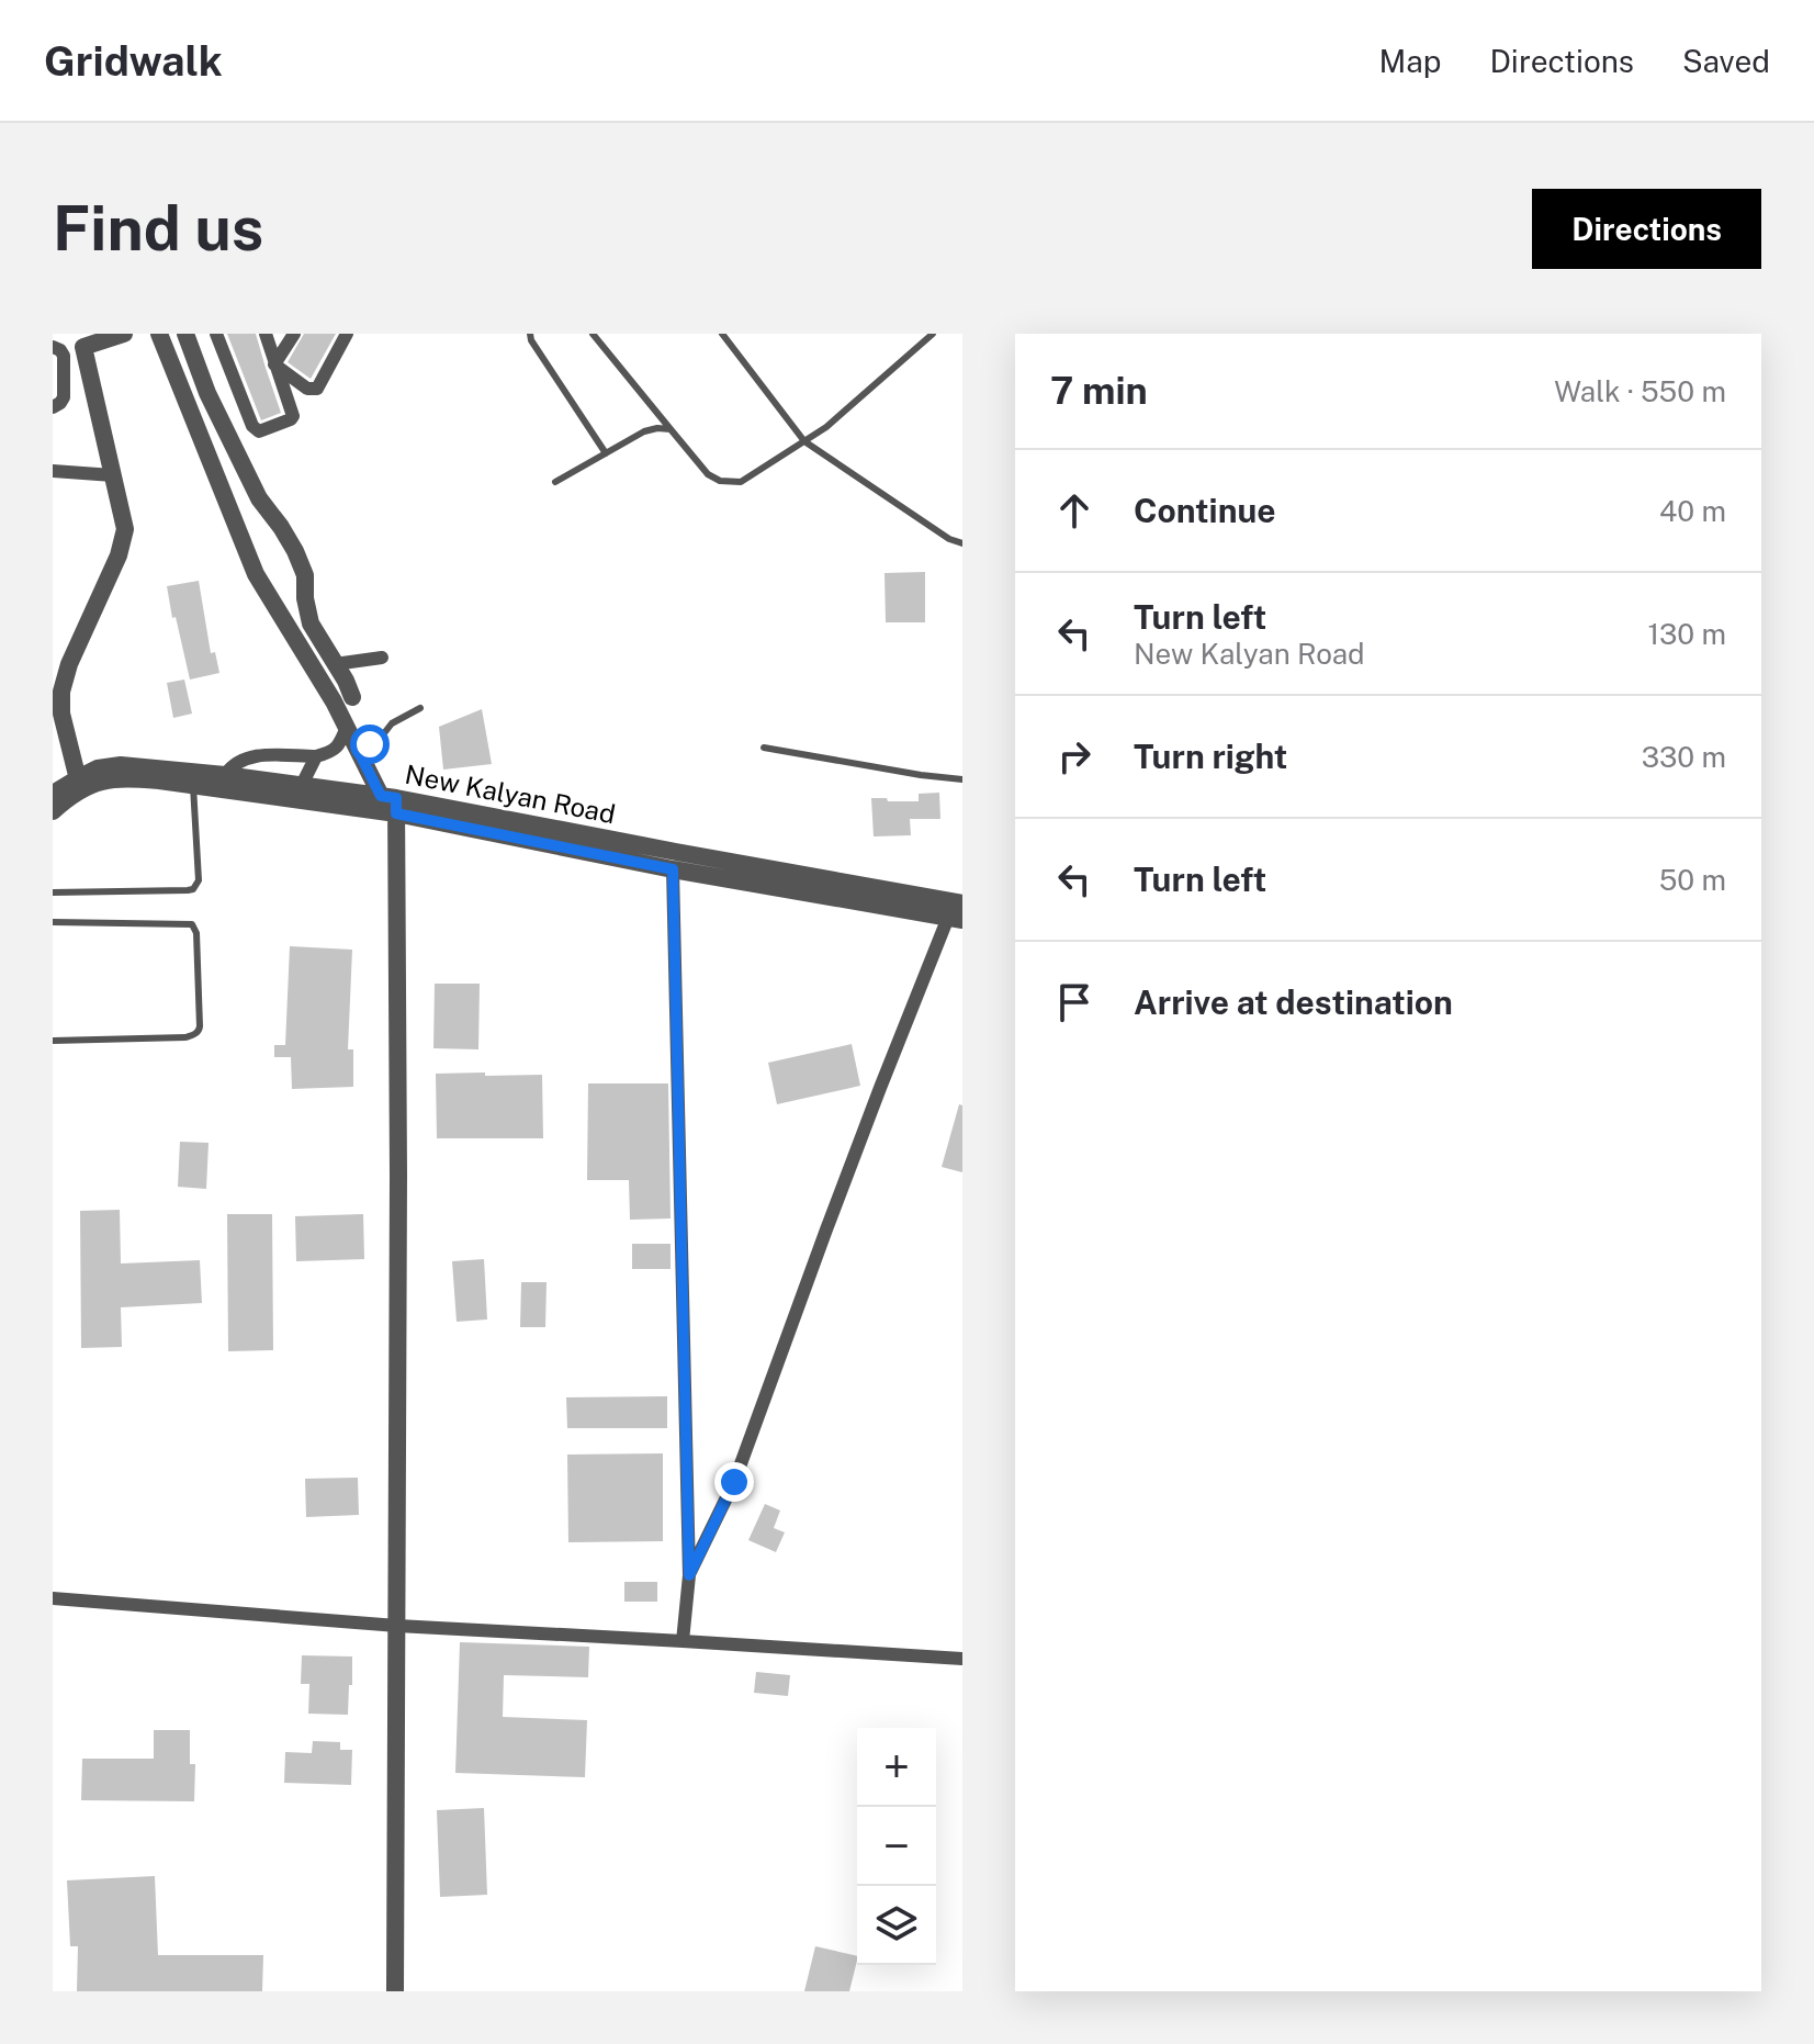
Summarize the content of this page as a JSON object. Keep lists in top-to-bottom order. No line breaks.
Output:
{"streets":{"street":["New Kalyan Road"]},"page":{"header":"Gridwalk","nav":["Map","Directions","Saved"],"buttons":"Directions","title":"Find us","heading":["7 min","Walk · 550 m"],"list":[["Continue","40 m"],["Turn left","New Kalyan Road","130 m"],["Turn right","330 m"],["Turn left","50 m"],"Arrive at destination"],"map_buttons":["+","−"]}}
